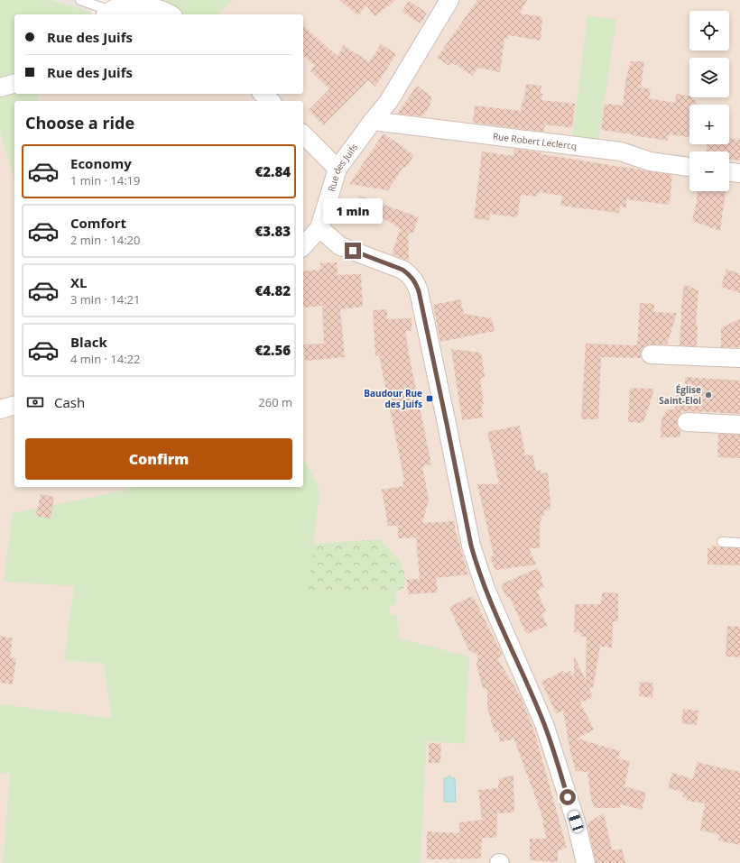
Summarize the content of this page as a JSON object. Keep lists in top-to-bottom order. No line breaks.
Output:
{"streets":{"street":["Rue Robert Leclercq","Rue des Juifs"]},"crossings":[["Rue Robert Leclercq","Rue des Juifs"]],"places":{"other":["Église Saint-Eloi"],"transit":["Baudour Rue des Juifs"]},"page":{"map_buttons":["+","−"],"banner":["Rue des Juifs","Rue des Juifs"],"heading":"Choose a ride","list":[{"name":"Economy","note":"1 min · 14:19","value":"€2.84"},{"name":"Comfort","note":"2 min · 14:20","value":"€3.83"},{"name":"XL","note":"3 min · 14:21","value":"€4.82"},{"name":"Black","note":"4 min · 14:22","value":"€2.56"}],"bubble":"1 min","pay":["Cash","260 m"],"buttons":"Confirm"}}
